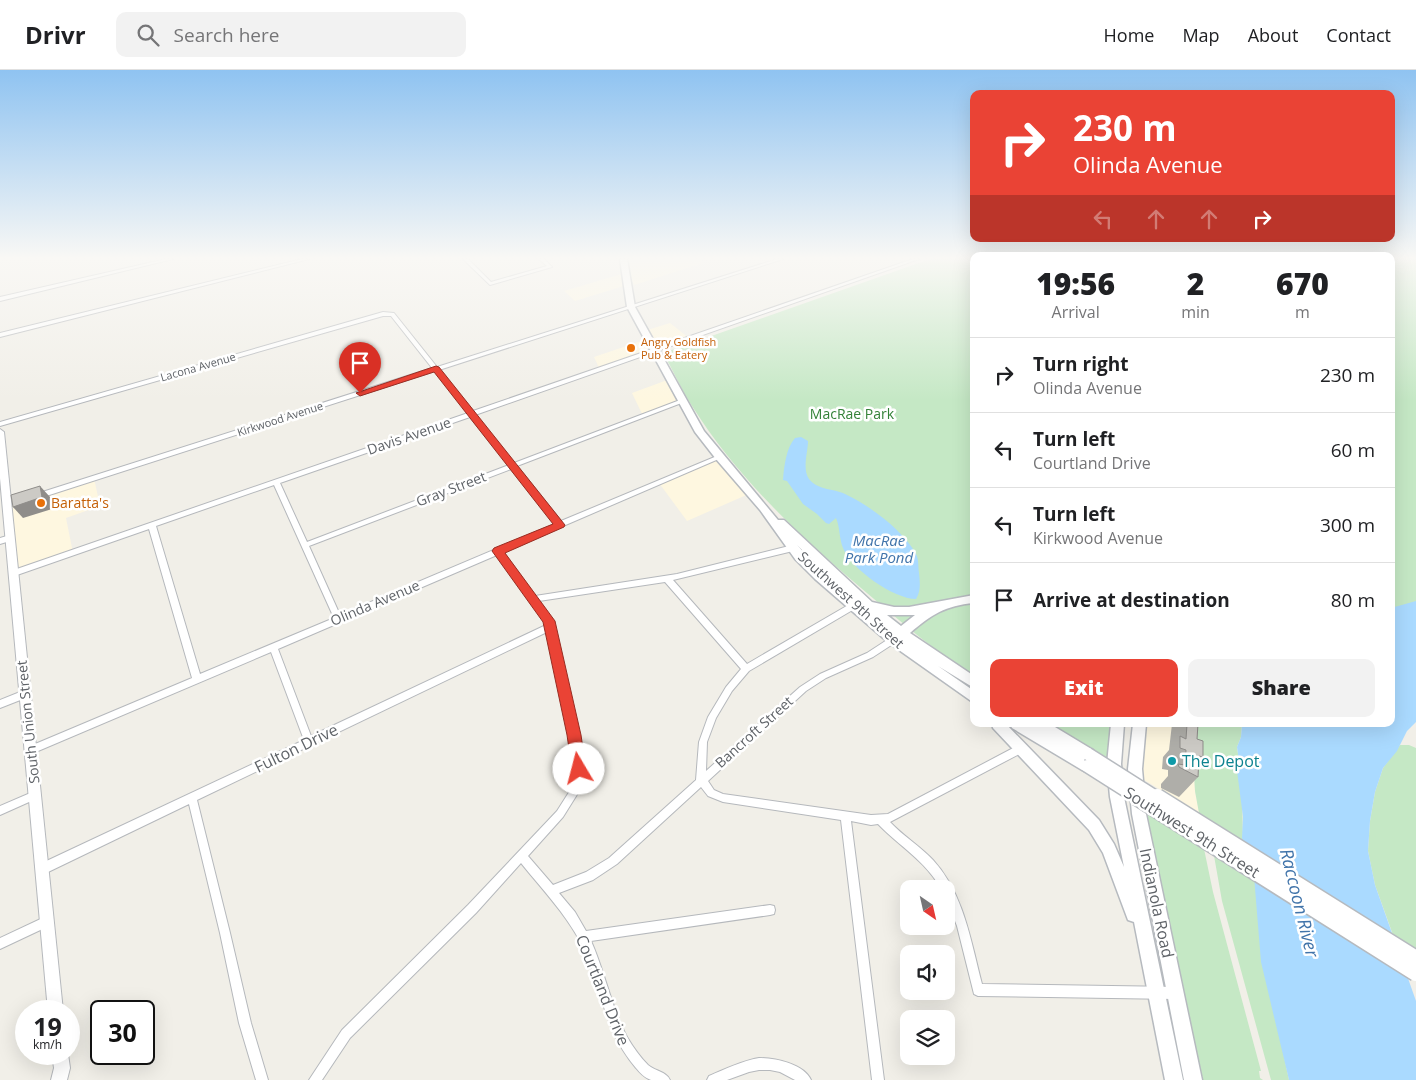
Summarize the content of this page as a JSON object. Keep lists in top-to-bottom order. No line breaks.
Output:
{"streets":{"main road":["Southwest 9th Street","Bancroft Street","Indianola Road"],"street":["Lacona Avenue","Kirkwood Avenue","Davis Avenue","Gray Street","Olinda Avenue","South Union Street","Fulton Drive","Courtland Drive"]},"crossings":[["Lacona Avenue","Kirkwood Avenue"],["Kirkwood Avenue","Southwest 9th Street"],["Davis Avenue","Southwest 9th Street"],["Davis Avenue","South Union Street"],["Gray Street","Southwest 9th Street"],["Southwest 9th Street","Olinda Avenue"],["Southwest 9th Street","Bancroft Street"],["Olinda Avenue","South Union Street"],["South Union Street","Fulton Drive"],["Bancroft Street","Courtland Drive"]],"water":["MacRae Park Pond","Raccoon River"],"parks":["MacRae Park"],"places":["Angry Goldfish Pub & Eatery","Baratta's","The Depot"],"north":"bottom right","page":{"header":"Drivr","search":"Search here","nav":["Home","Map","About","Contact"],"turn":["230 m","Olinda Avenue"],"eta":["19:56","Arrival","2","min","670","m"],"list":[{"name":"Turn right","note":"Olinda Avenue","value":"230 m"},{"name":"Turn left","note":"Courtland Drive","value":"60 m"},{"name":"Turn left","note":"Kirkwood Avenue","value":"300 m"},{"name":"Arrive at destination","value":"80 m"}],"buttons":["Exit","Share"],"speed":"19 km/h","limit":"30"}}
